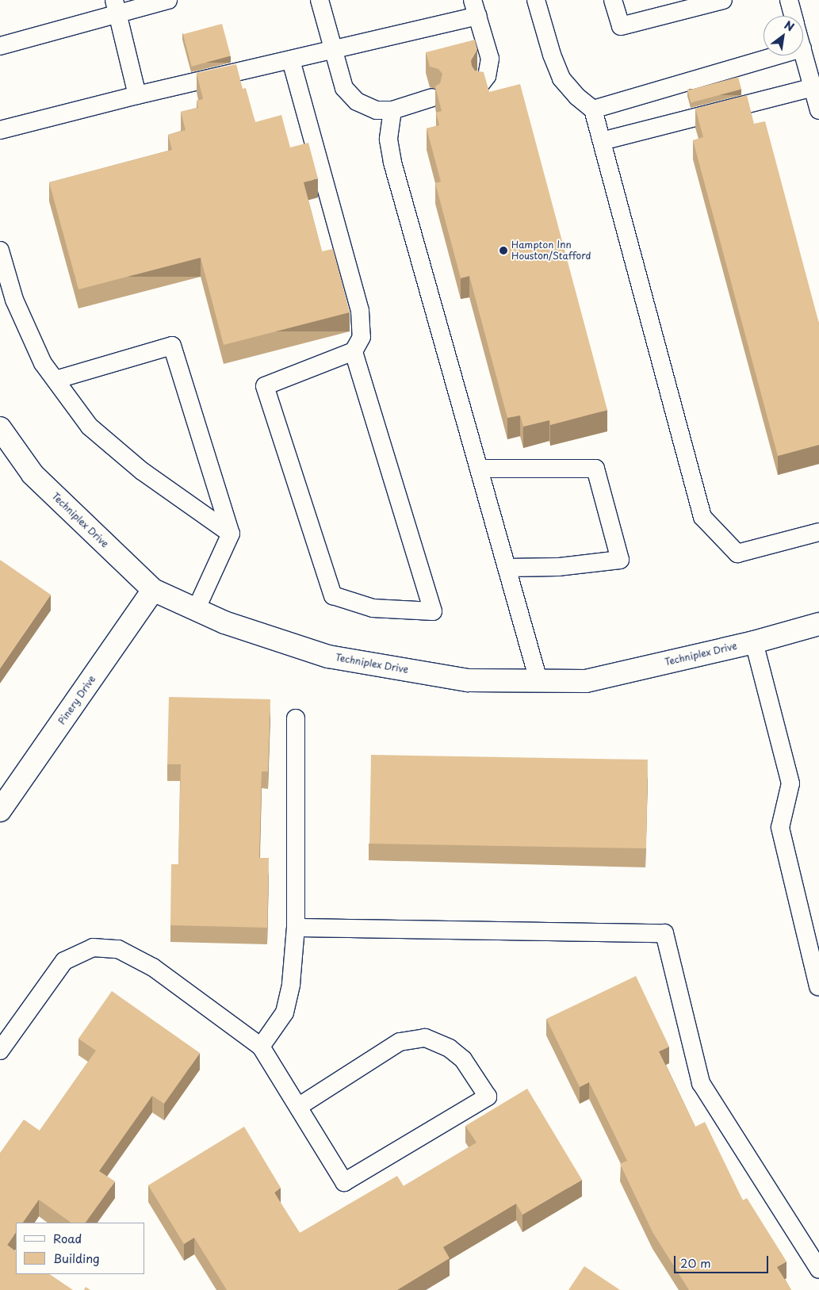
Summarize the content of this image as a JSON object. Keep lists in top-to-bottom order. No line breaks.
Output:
{"streets":{"street":["Techniplex Drive","Pinery Drive"]},"crossings":[["Techniplex Drive","Pinery Drive"]],"places":["Hampton Inn Houston/Stafford"],"legend":["Road","Building"],"scale_bar":"20 m","north":"top right"}
